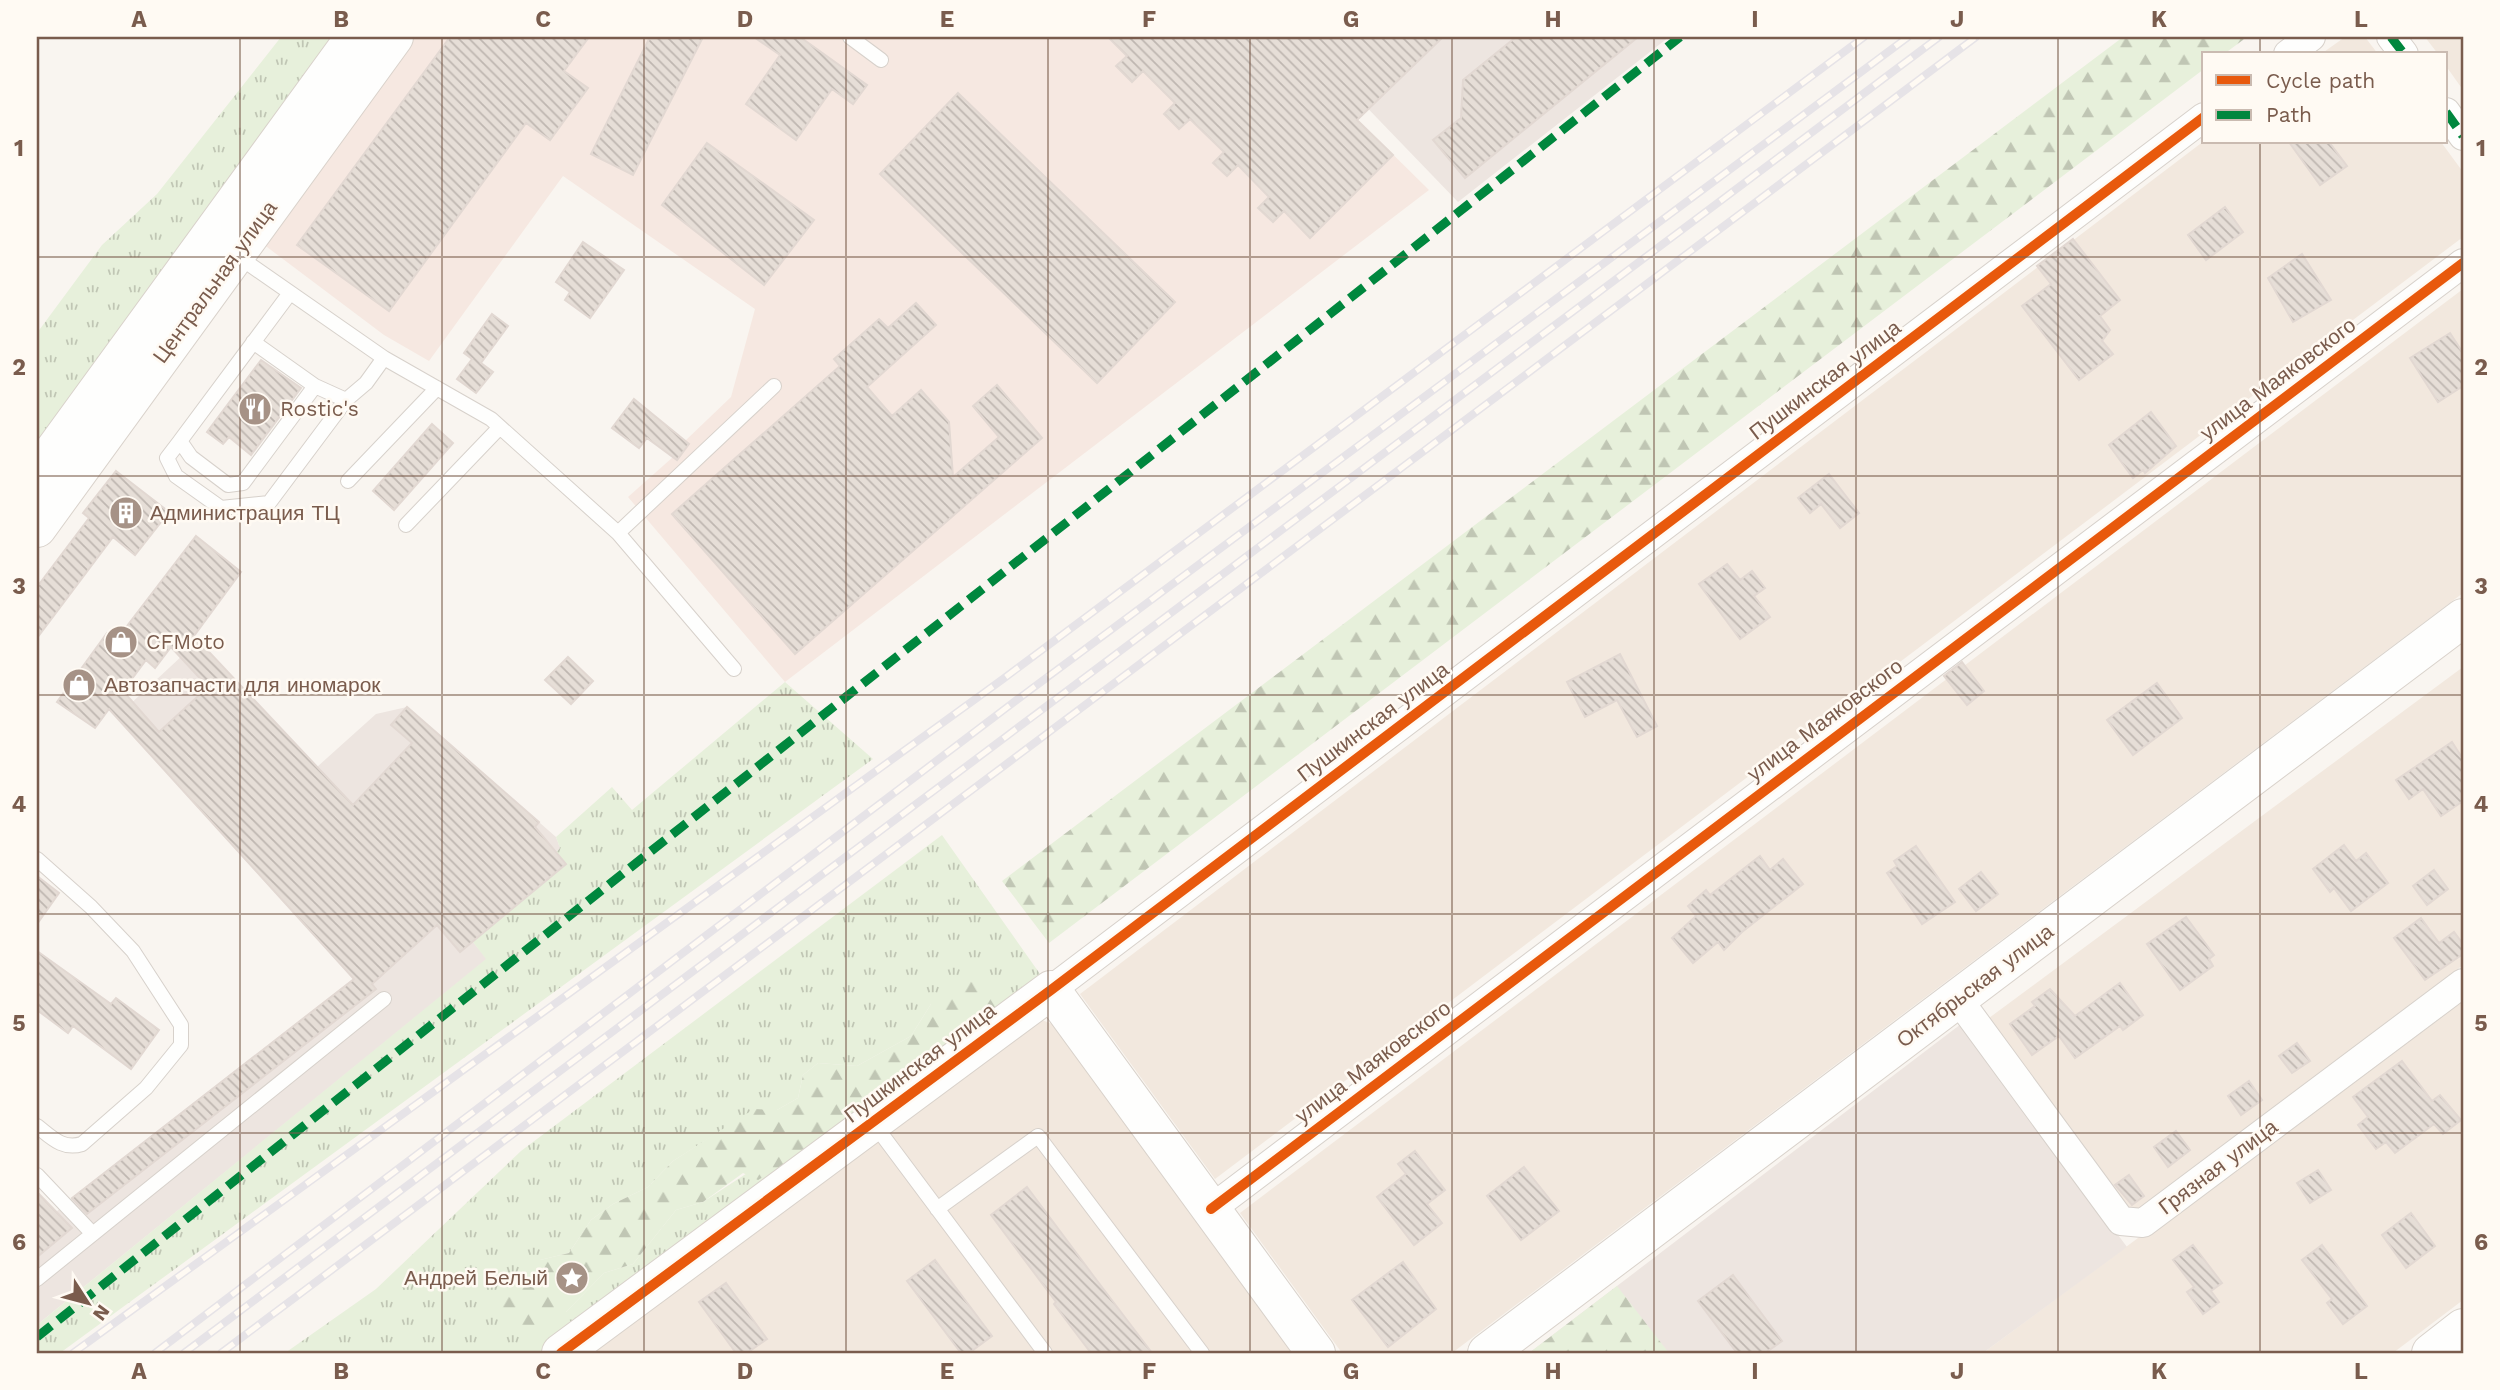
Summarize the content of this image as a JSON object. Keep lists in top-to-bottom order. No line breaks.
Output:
{"streets":{"street":["Центральная улица","улица Маяковского","Пушкинская улица","Октябрьская улица","Грязная улица"]},"crossings":[["Октябрьская улица","Грязная улица"]],"places":{"restaurant":["Rostic's"],"building":["Администрация ТЦ"],"shop":["CFMoto","Автозапчасти для иномарок"],"place":["Андрей Белый"]},"legend":["Cycle path","Path"],"north":"bottom right","grid":{"columns":["A","B","C","D","E","F","G","H","I","J","K","L"],"rows":["1","2","3","4","5","6"]}}
